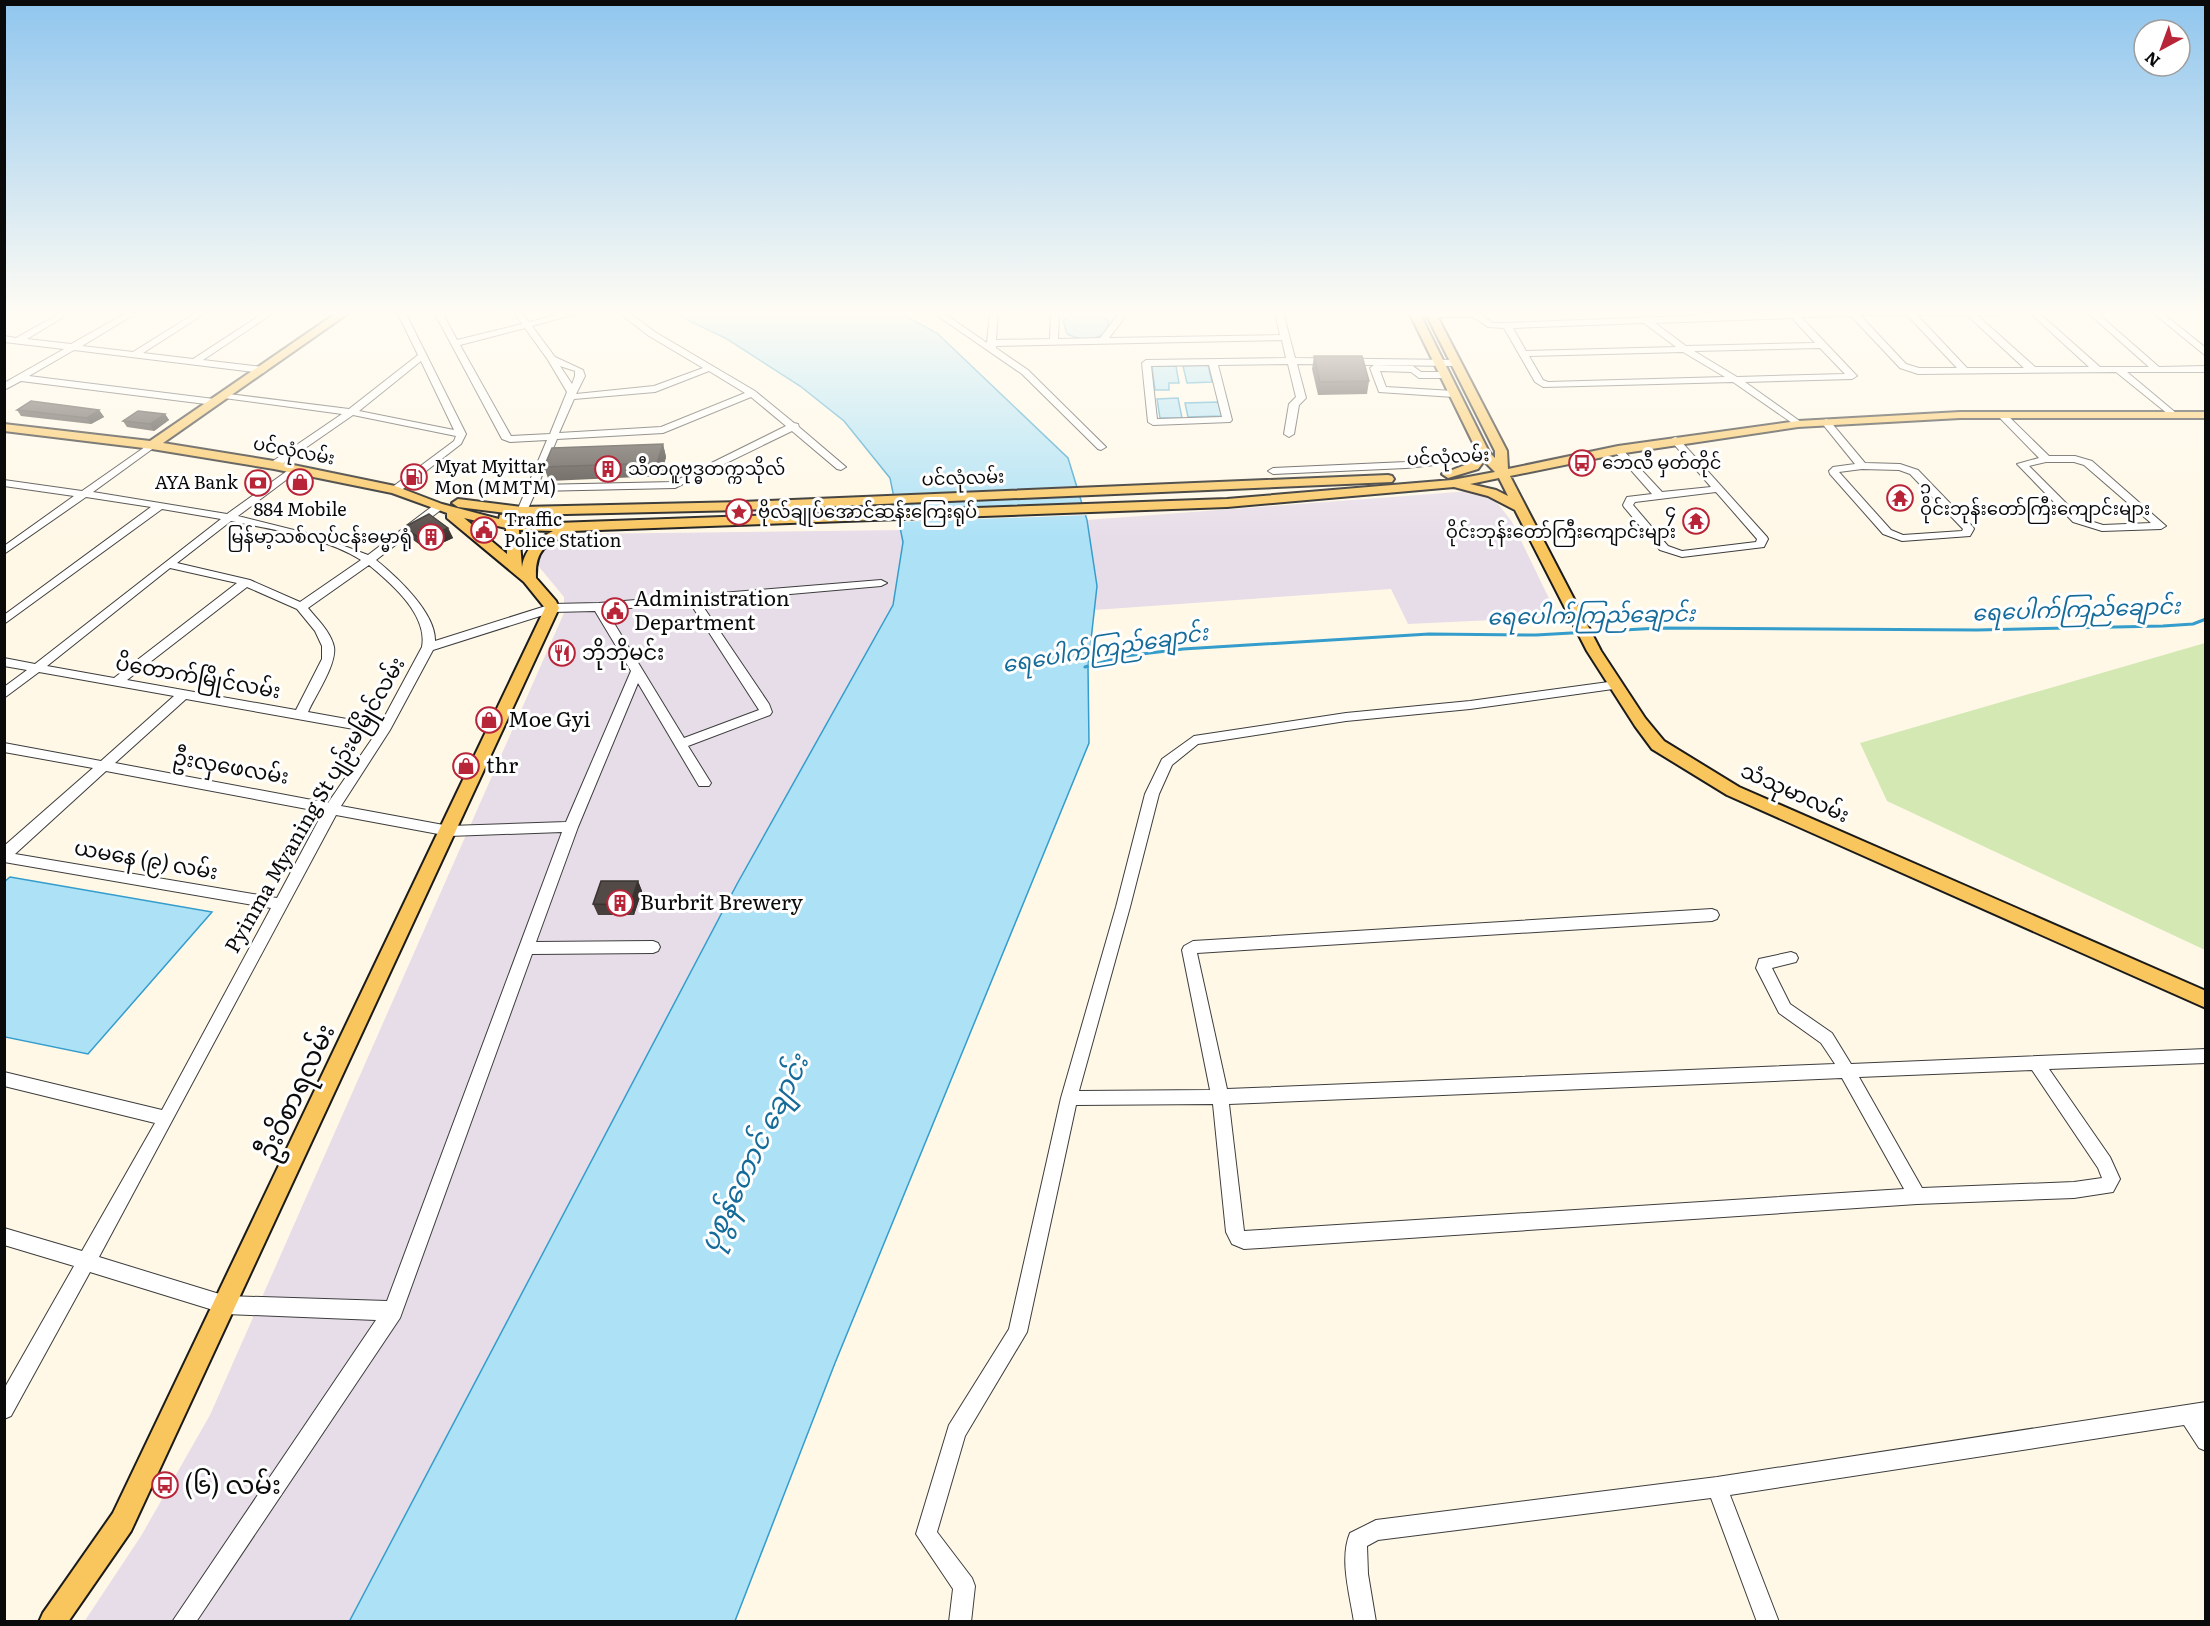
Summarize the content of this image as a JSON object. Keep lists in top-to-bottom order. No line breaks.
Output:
{"streets":{"main road":["ပင်လုံလမ်း","သံသုမာလမ်း","ဦးဝိစာရလမ်း"],"street":["ပိတောက်မြိုင်လမ်း","ဦးလှဖေလမ်း","Pyinma Myaning St ပျဉ်းမမြိုင်လမ်း","ယမနေ (၉) လမ်း"]},"crossings":[["ပင်လုံလမ်း","သံသုမာလမ်း"],["ပိတောက်မြိုင်လမ်း","Pyinma Myaning St ပျဉ်းမမြိုင်လမ်း"],["ဦးလှဖေလမ်း","Pyinma Myaning St ပျဉ်းမမြိုင်လမ်း"],["ဦးလှဖေလမ်း","ဦးဝိစာရလမ်း"],["Pyinma Myaning St ပျဉ်းမမြိုင်လမ်း","ယမနေ (၉) လမ်း"]],"water":["ရေပေါက်ကြည်ချောင်း","ပုစွန်တောင် ချောင်း"],"places":{"bus stop":["ဘေလီ မှတ်တိုင်","(၆) လမ်း"],"building":["သီတဂူဗုဒ္ဓတက္ကသိုလ်","မြန်မာ့သစ်လုပ်ငန်းဓမ္မာရုံ","Burbrit Brewery"],"fuel station":["Myat Myittar Mon (MMTM)"],"shop":["884 Mobile","Moe Gyi","thr"],"bank":["AYA Bank"],"temple":["၃ ဝိုင်းဘုန်းတော်ကြီးကျောင်းများ","၄ ဝိုင်းဘုန်းတော်ကြီးကျောင်းများ"],"place":["ဗိုလ်ချုပ်အောင်ဆန်းကြေးရုပ်"],"public building":["Traffic Police Station","Administration Department"],"restaurant":["ဘိုဘိုမင်း"]},"north":"bottom left"}
